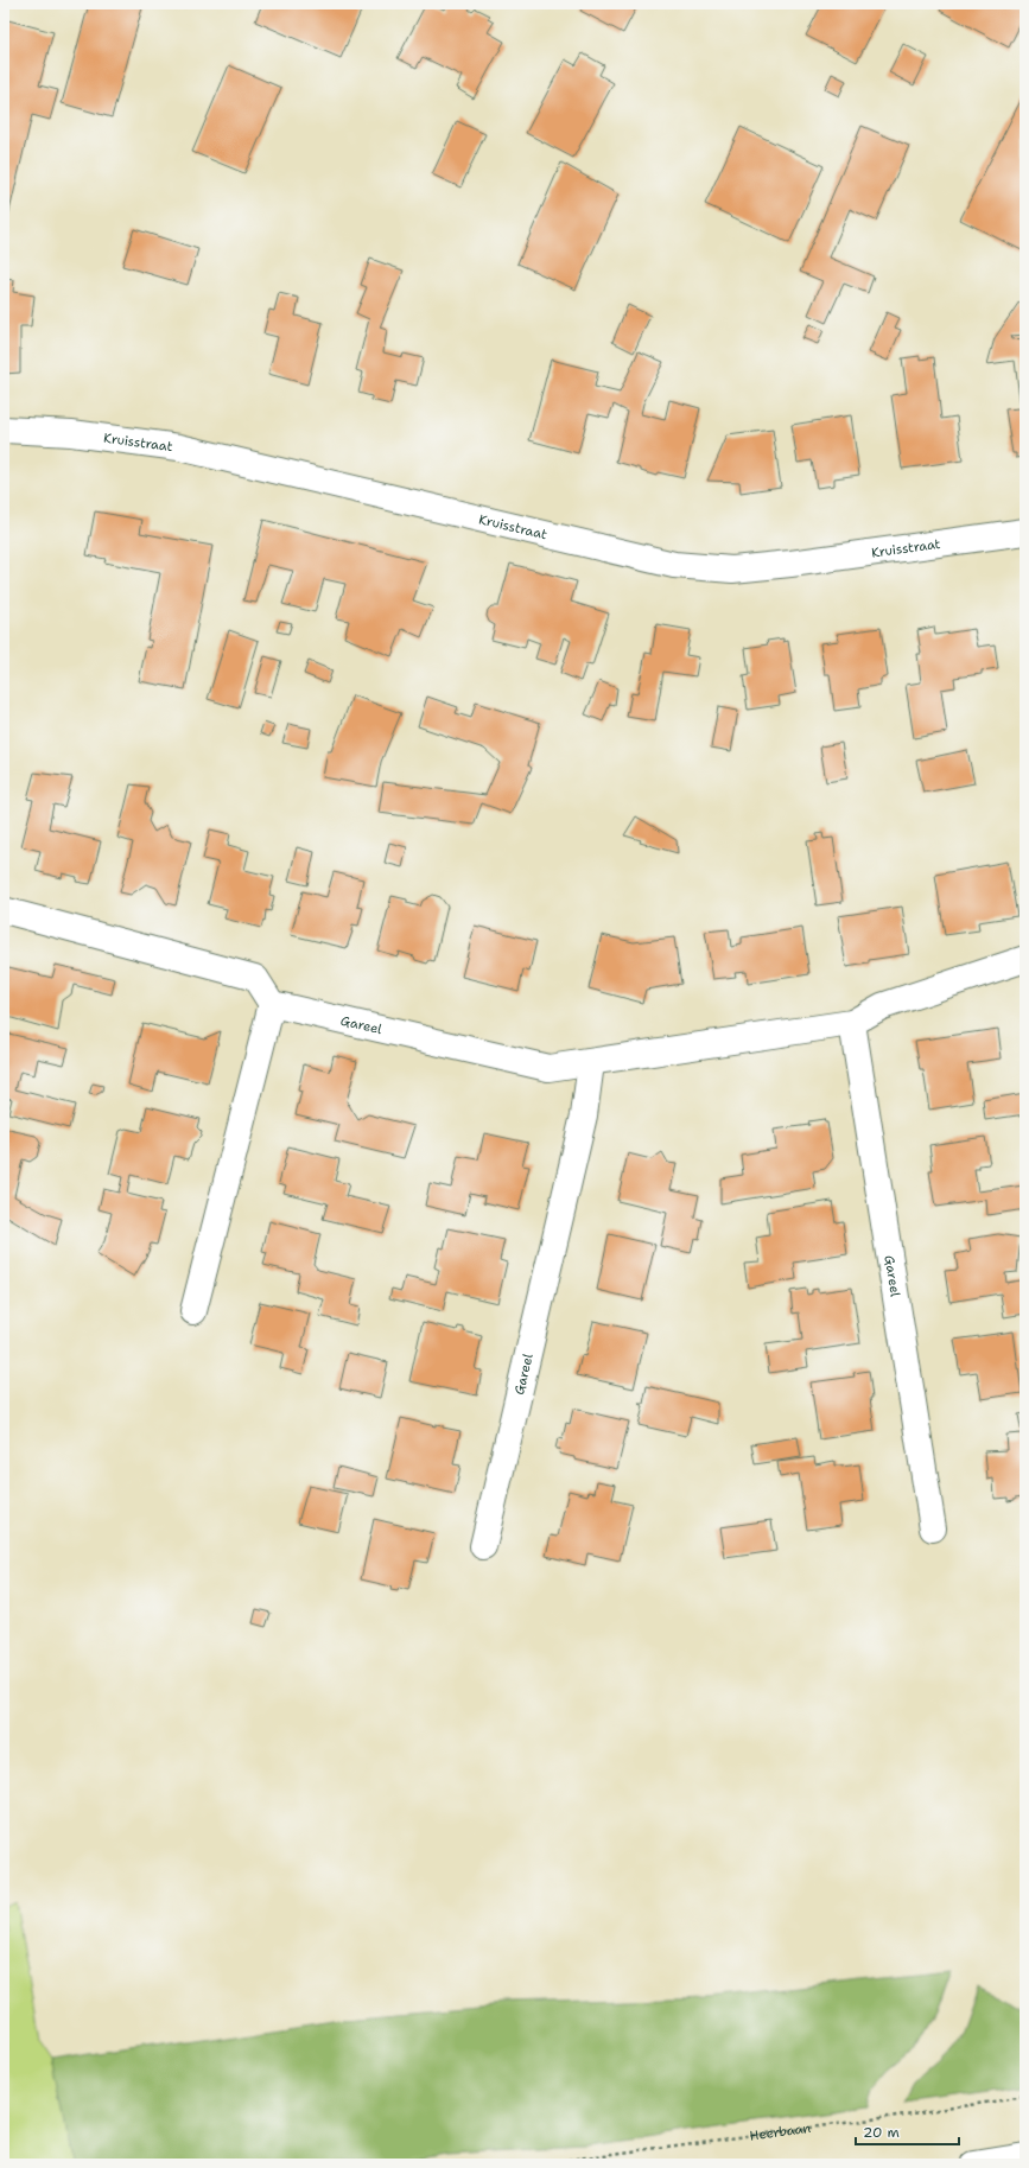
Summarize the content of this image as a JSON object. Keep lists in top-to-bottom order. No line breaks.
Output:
{"streets":{"street":["Kruisstraat","Gareel"],"path":["Heerbaan"]},"scale_bar":"20 m"}
